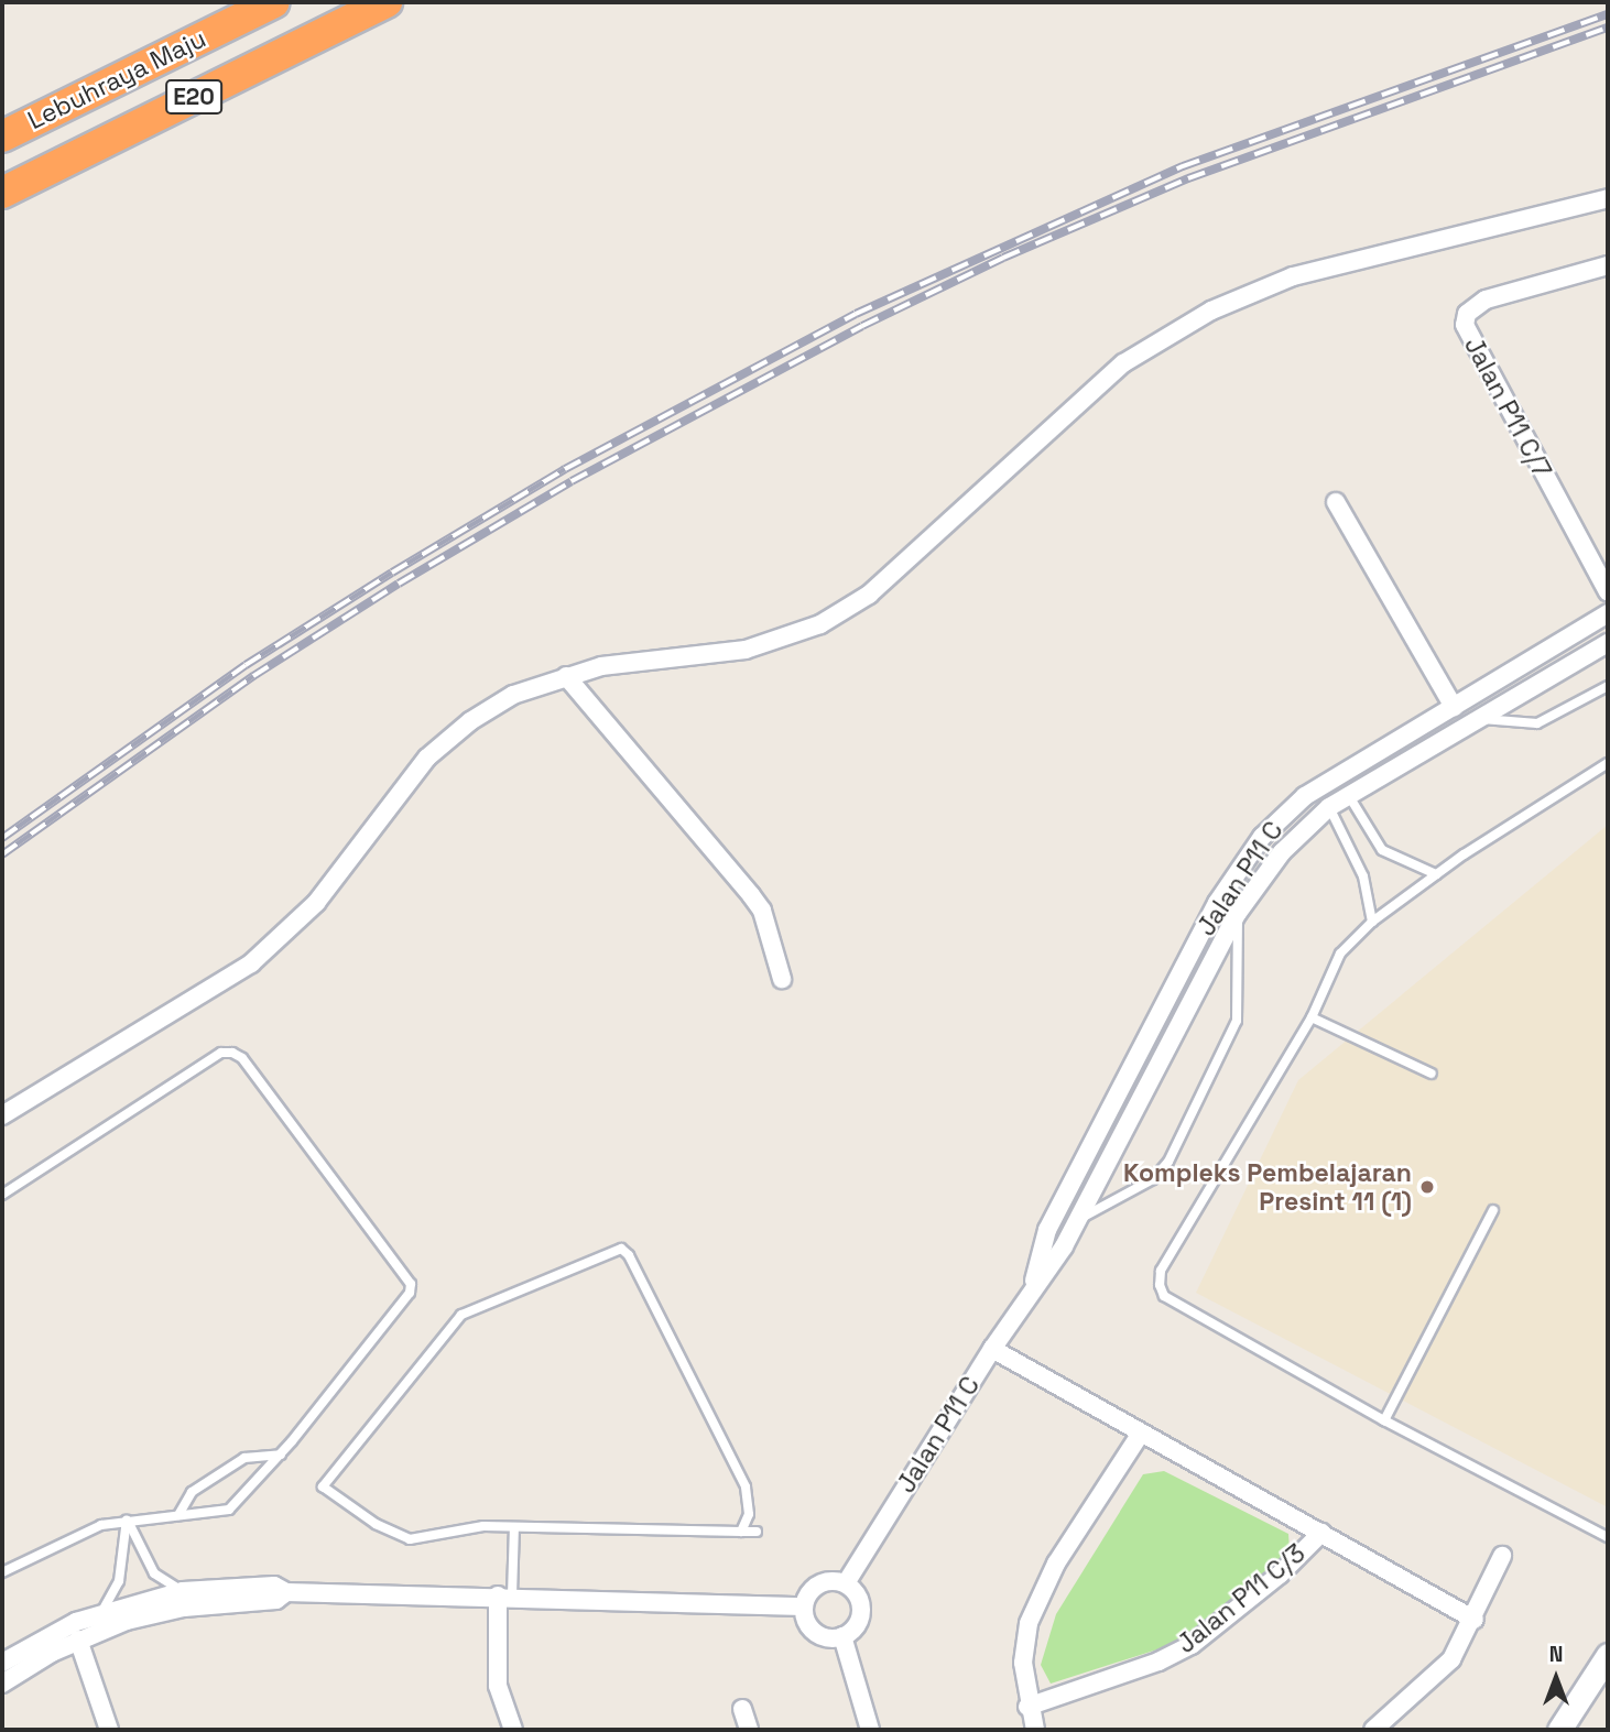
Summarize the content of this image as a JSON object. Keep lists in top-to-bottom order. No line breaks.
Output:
{"streets":{"highway":["Lebuhraya Maju","E20"],"street":["Jalan P11 C/7","Jalan P11 C","Jalan P11 C/3"]},"places":["Kompleks Pembelajaran Presint 11 (1)"],"north":"top"}
